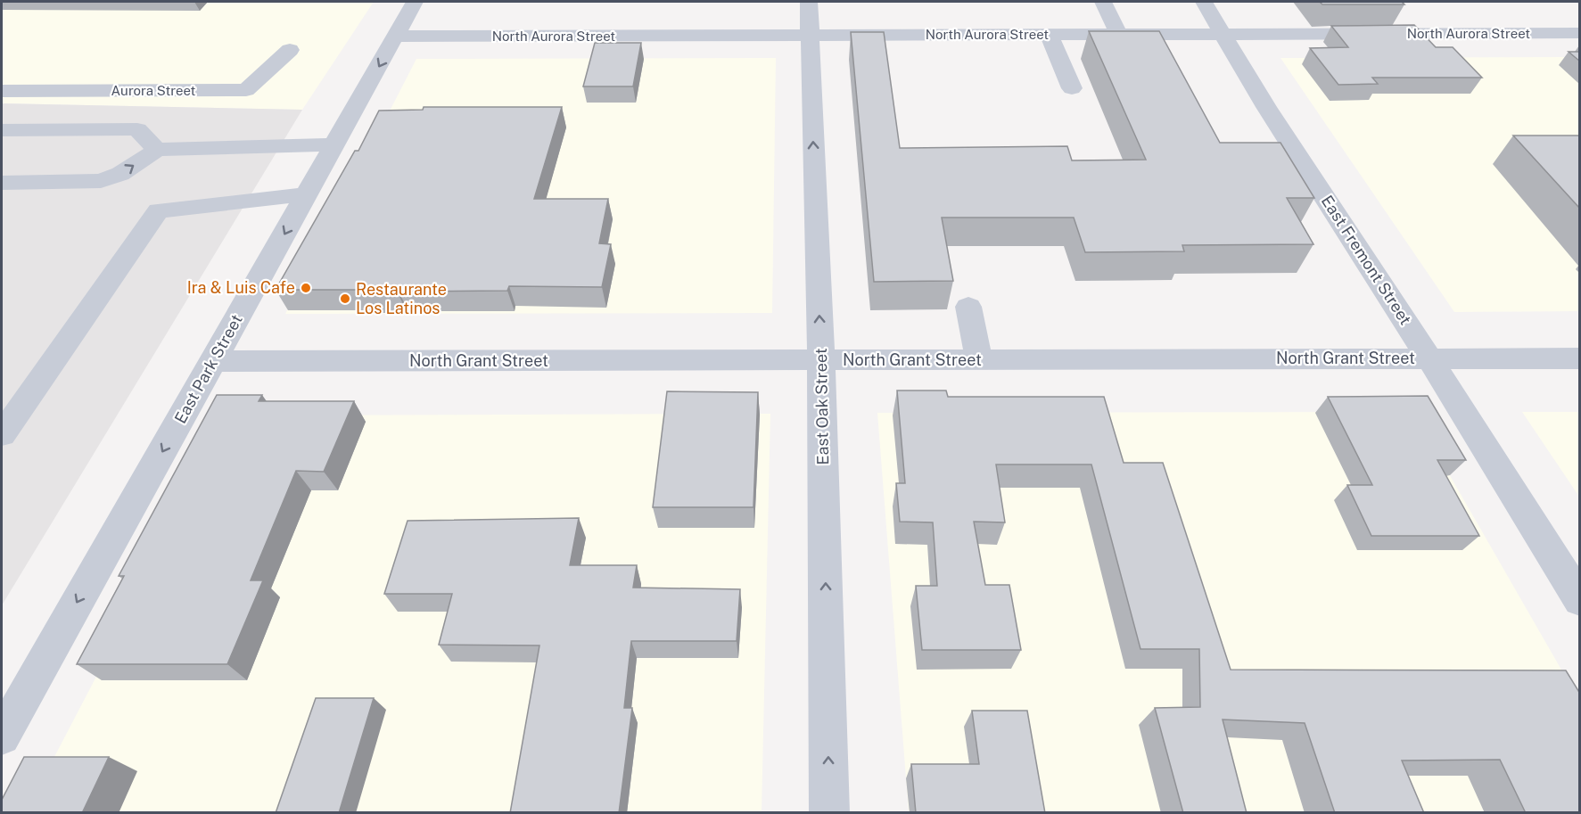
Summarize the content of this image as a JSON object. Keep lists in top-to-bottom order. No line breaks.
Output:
{"streets":{"street":["North Aurora Street","Aurora Street","East Fremont Street","North Grant Street","East Park Street","East Oak Street"]},"crossings":[["North Aurora Street","East Fremont Street"],["North Aurora Street","East Park Street"],["North Aurora Street","East Oak Street"],["East Fremont Street","North Grant Street"],["North Grant Street","East Park Street"],["North Grant Street","East Oak Street"]],"one_way":["East Park Street","East Oak Street"],"places":["Ira & Luis Cafe","Restaurante Los Latinos"]}
